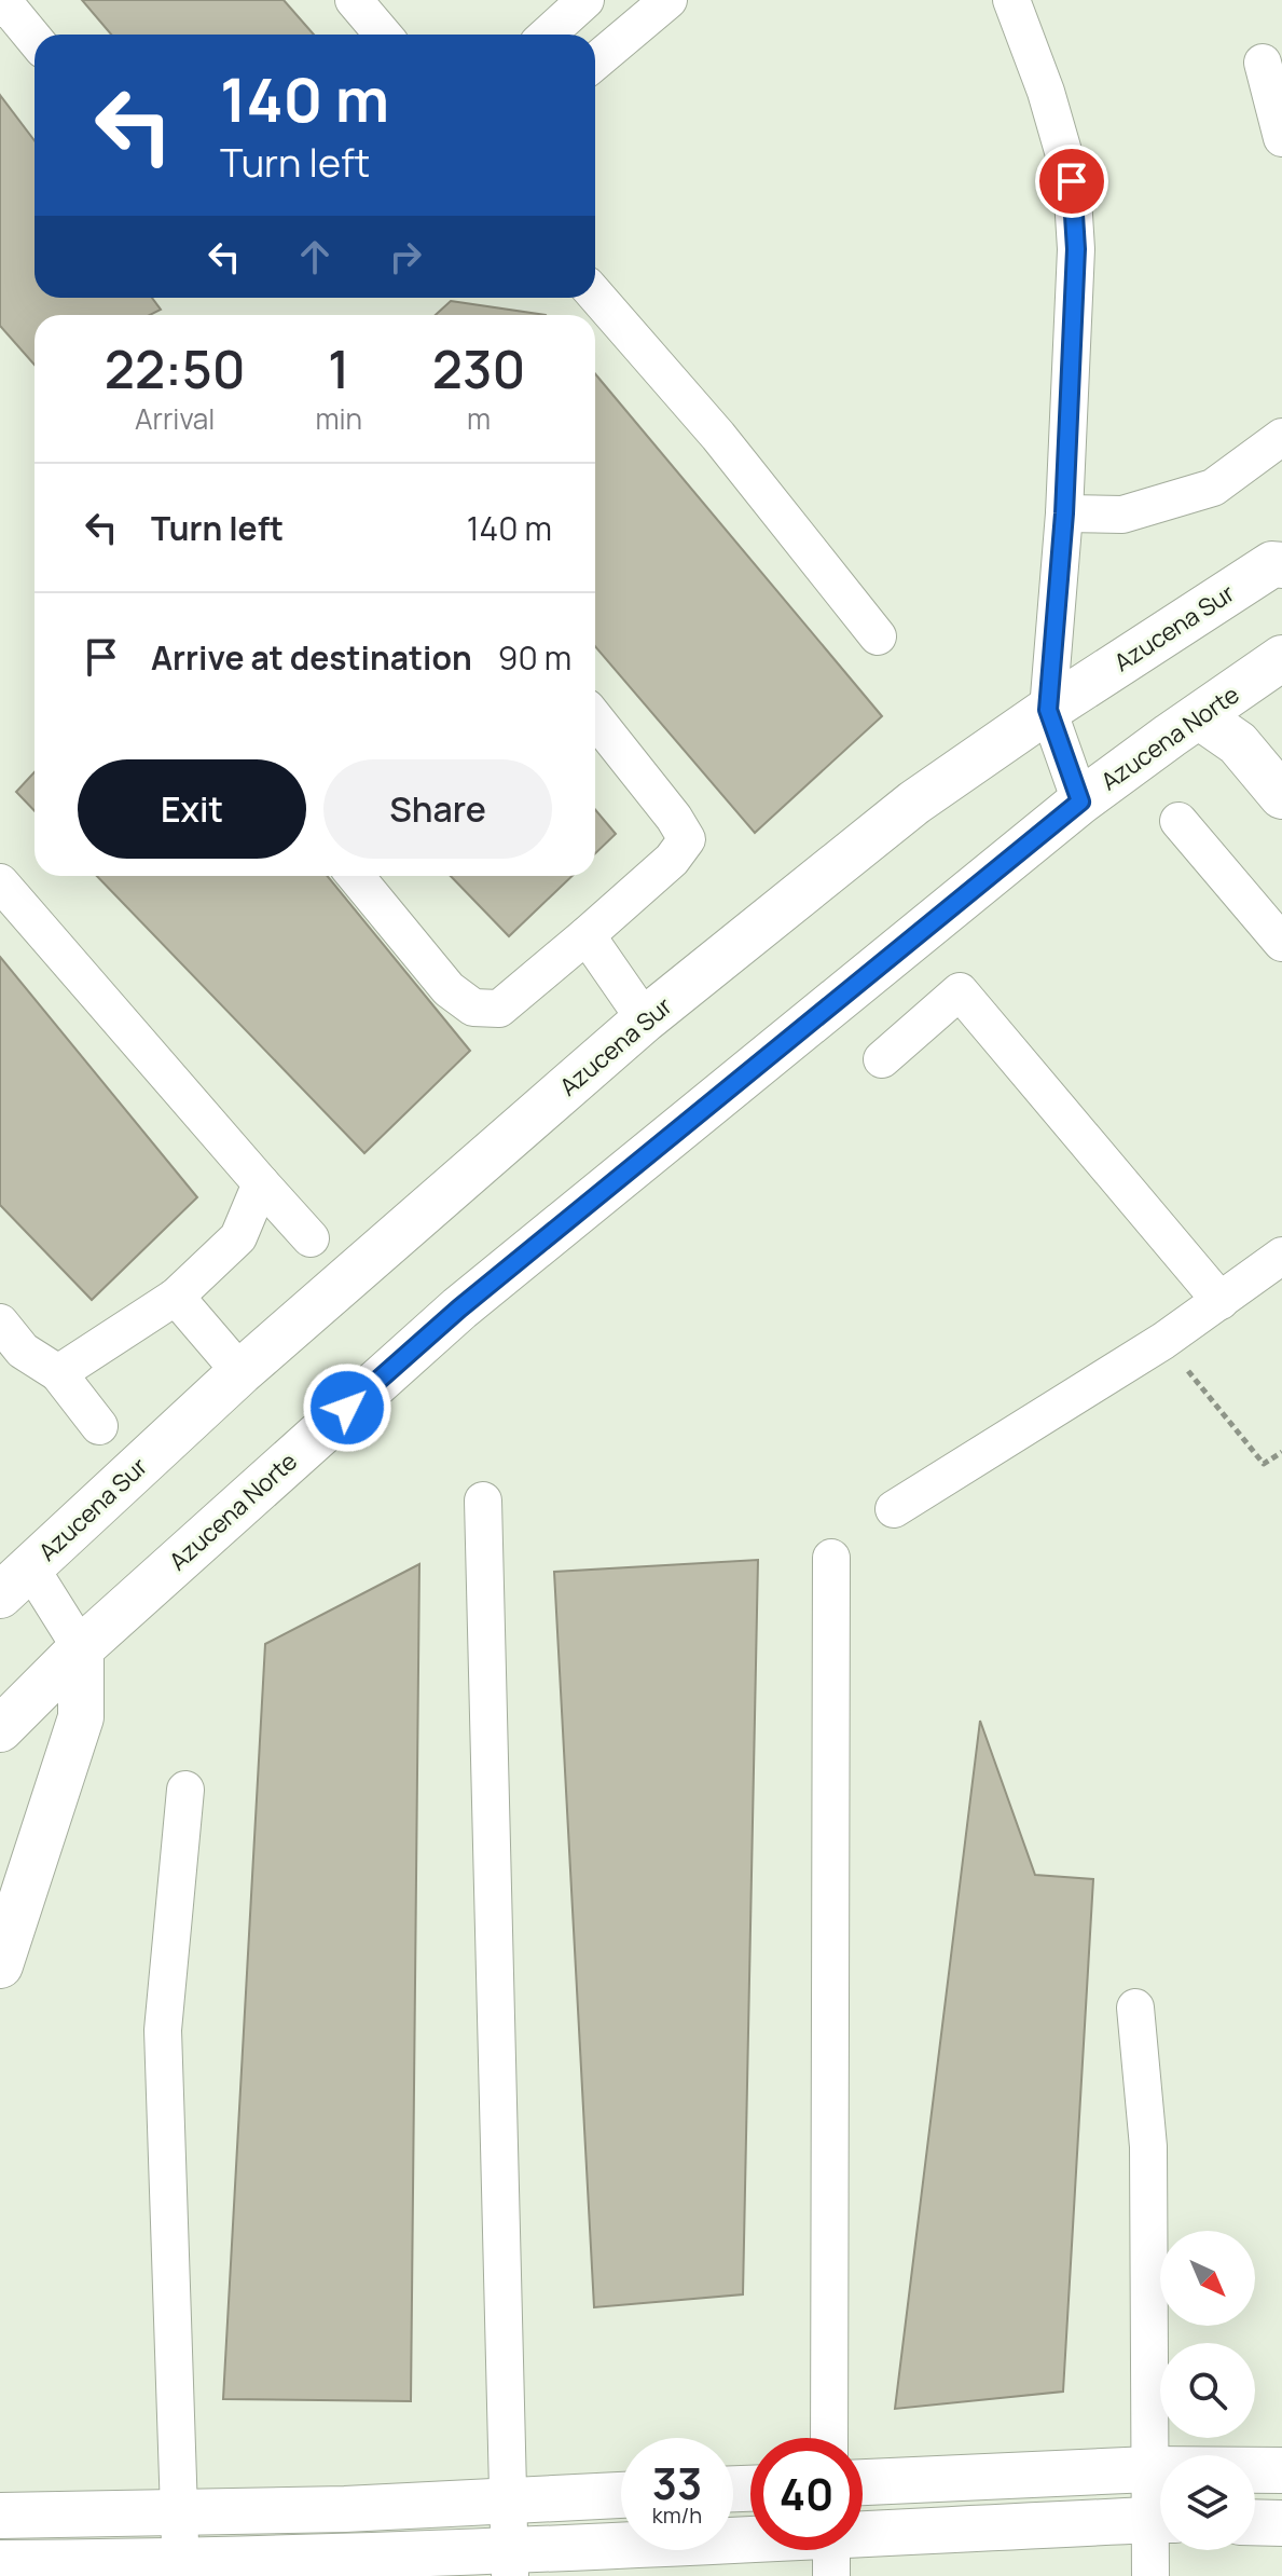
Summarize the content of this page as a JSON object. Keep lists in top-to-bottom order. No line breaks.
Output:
{"streets":{"street":["Azucena Sur","Azucena Norte"]},"north":"bottom right","page":{"turn":["140 m","Turn left"],"eta":["22:50","Arrival","1","min","230","m"],"list":[{"name":"Turn left","value":"140 m"},{"name":"Arrive at destination","value":"90 m"}],"buttons":["Exit","Share"],"speed":"33 km/h","limit":"40"}}
